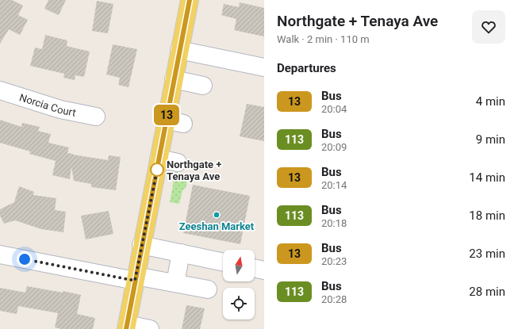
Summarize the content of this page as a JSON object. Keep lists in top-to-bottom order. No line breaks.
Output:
{"streets":{"street":["Norcia Court"]},"places":["Northgate + Tenaya Ave","Zeeshan Market"],"lines":["bus line 13"],"north":"top","page":{"on_map":"13","heading":[["Northgate + Tenaya Ave","Walk · 2 min · 110 m"],"Departures"],"list":[{"mark":"13","name":"Bus","note":"20:04","value":"4 min"},{"mark":"113","name":"Bus","note":"20:09","value":"9 min"},{"mark":"13","name":"Bus","note":"20:14","value":"14 min"},{"mark":"113","name":"Bus","note":"20:18","value":"18 min"},{"mark":"13","name":"Bus","note":"20:23","value":"23 min"},{"mark":"113","name":"Bus","note":"20:28","value":"28 min"}]}}
